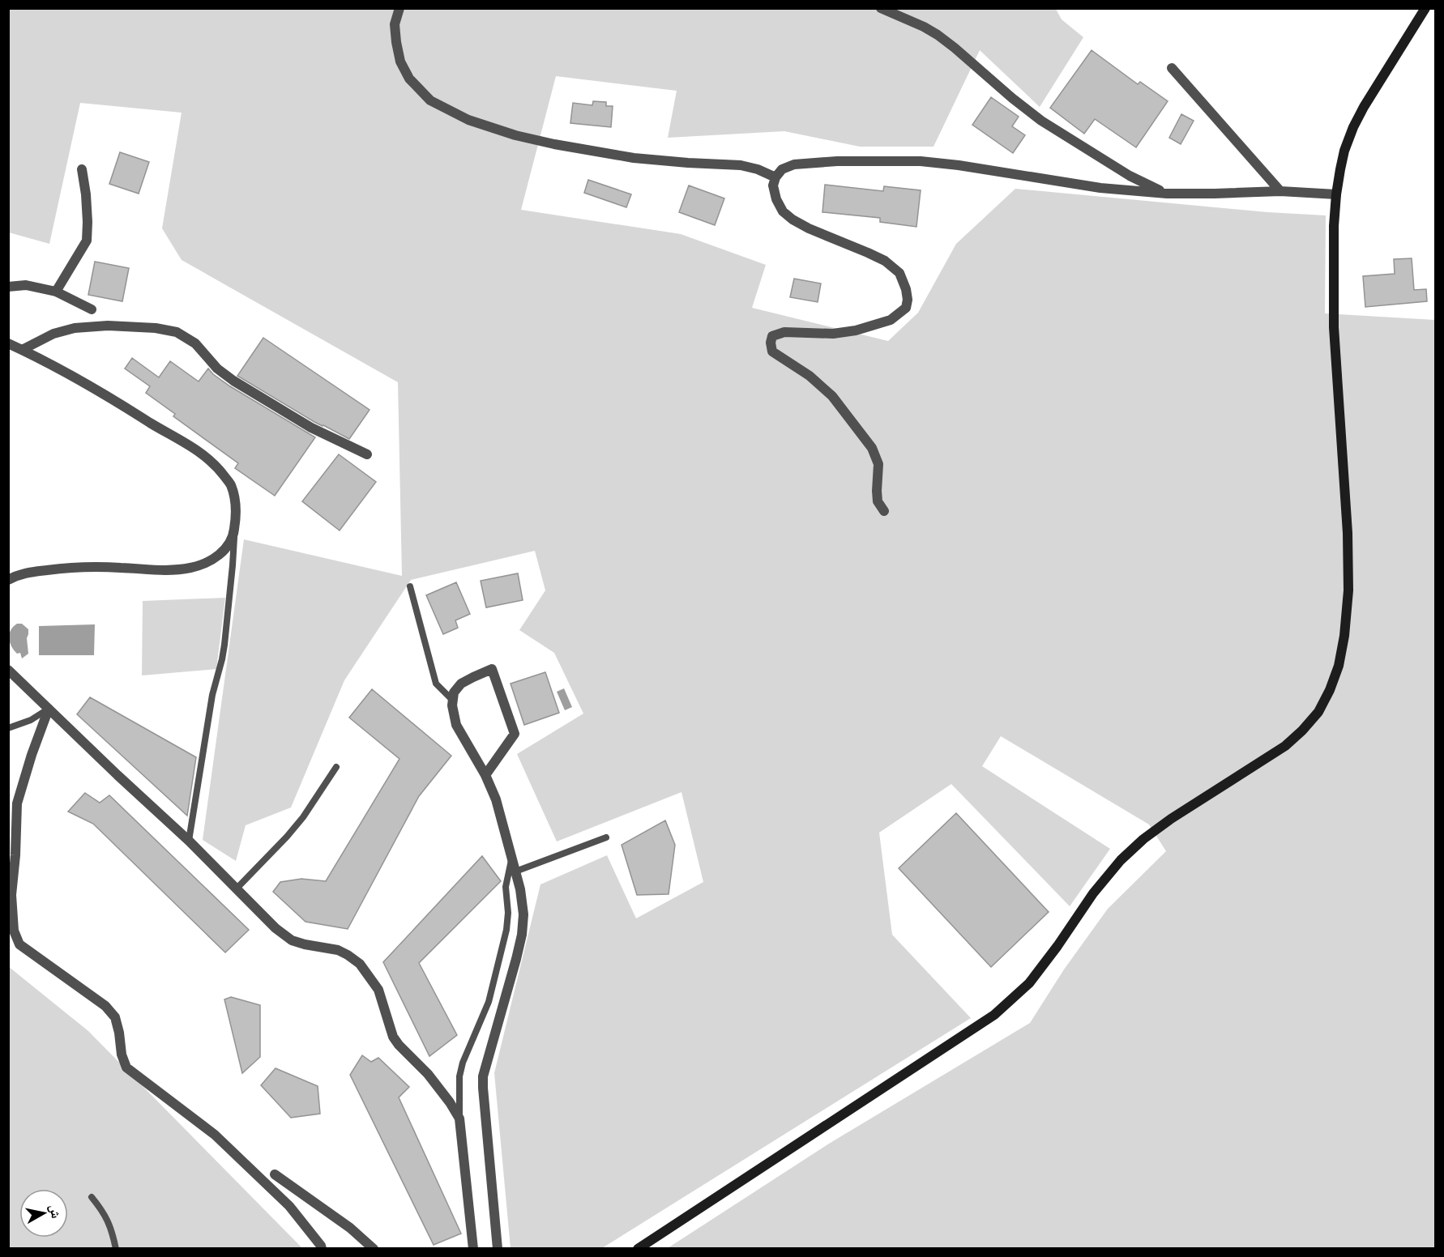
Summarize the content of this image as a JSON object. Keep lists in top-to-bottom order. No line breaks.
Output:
{"north":"right"}
